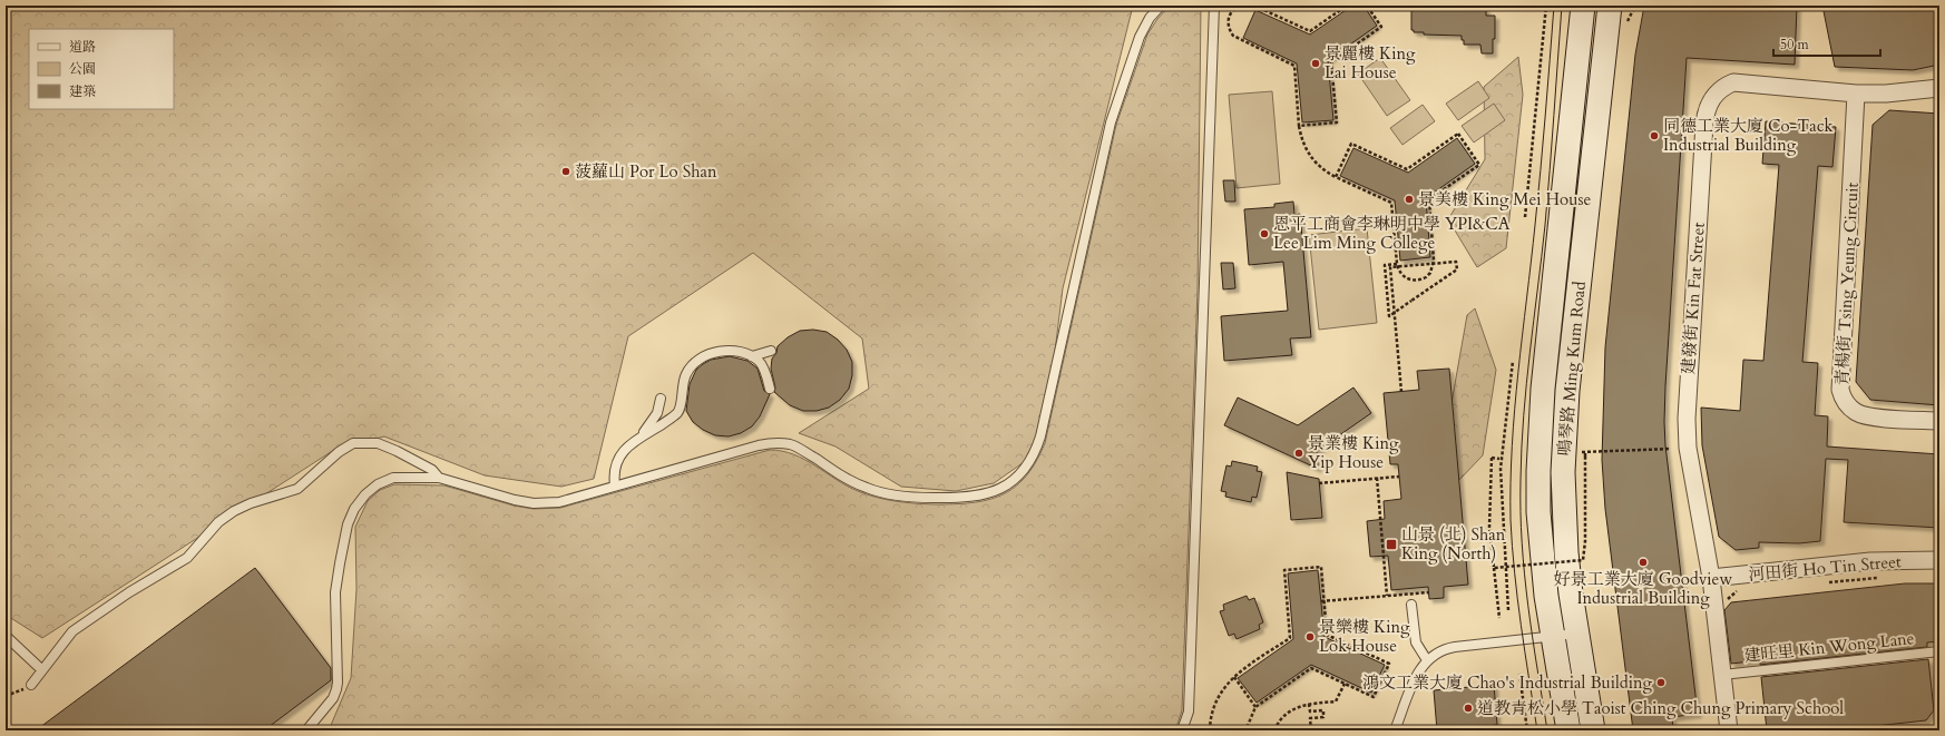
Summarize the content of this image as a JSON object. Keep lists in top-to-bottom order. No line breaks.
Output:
{"streets":{"main road":["鳴琴路 Ming Kum Road"],"street":["青楊街 Tsing Yeung Circuit","建發街 Kin Fat Street","河田街 Ho Tin Street"],"lane":["建旺里 Kin Wong Lane"]},"crossings":[["青楊街 Tsing Yeung Circuit","建發街 Kin Fat Street"],["建發街 Kin Fat Street","河田街 Ho Tin Street"],["建發街 Kin Fat Street","建旺里 Kin Wong Lane"]],"places":{"other":["景麗樓 King Lai House","同德工業大廈 Co-Tack Industrial Building","菠蘿山 Por Lo Shan","景美樓 King Mei House","恩平工商會李琳明中學 YPI&CA Lee Lim Ming College","景業樓 King Yip House","好景工業大廈 Goodview Industrial Building","景樂樓 King Lok House","鴻文工業大廈 Chao's Industrial Building","道教青松小學 Taoist Ching Chung Primary School"],"transit":["山景 (北) Shan King (North)"]},"legend":["道路","公園","建築"],"scale_bar":"50 m"}
